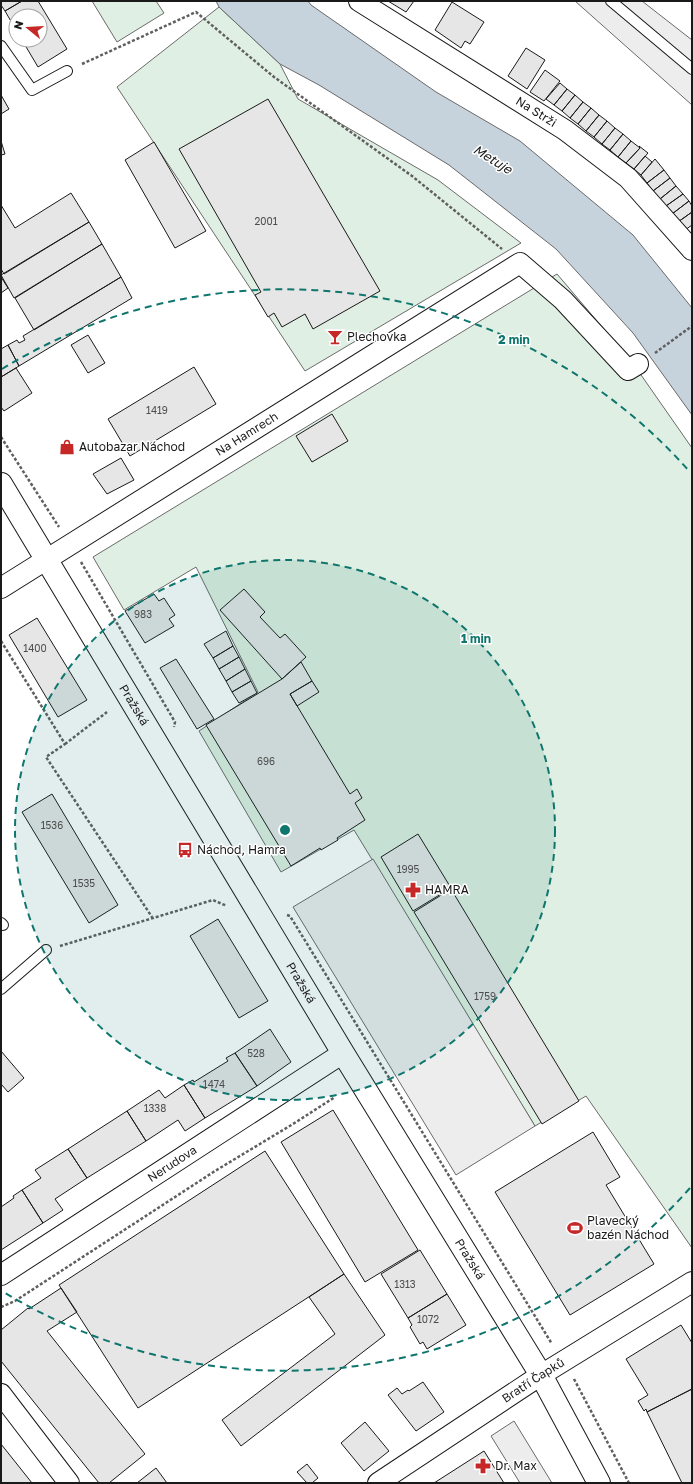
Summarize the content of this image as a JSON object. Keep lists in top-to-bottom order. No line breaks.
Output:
{"streets":{"main road":["Pražská"],"street":["Na Strži","Na Hamrech","Nerudova","Bratří Čapků"]},"crossings":[["Na Hamrech","Pražská"],["Pražská","Nerudova"],["Pražská","Bratří Čapků"]],"water":["Metuje"],"places":{"bar":["Plechovka"],"shop":["Autobazar Náchod"],"bus stop":["Náchod, Hamra"],"pharmacy":["HAMRA","Dr. Max"],"sports":["Plavecký bazén Náchod"]},"house_numbers":["2001","1419","983","1400","696","1536","1995","1535","1759","528","1474","1338","1313","1072"],"north":"left","rings":["2 min","1 min"]}
